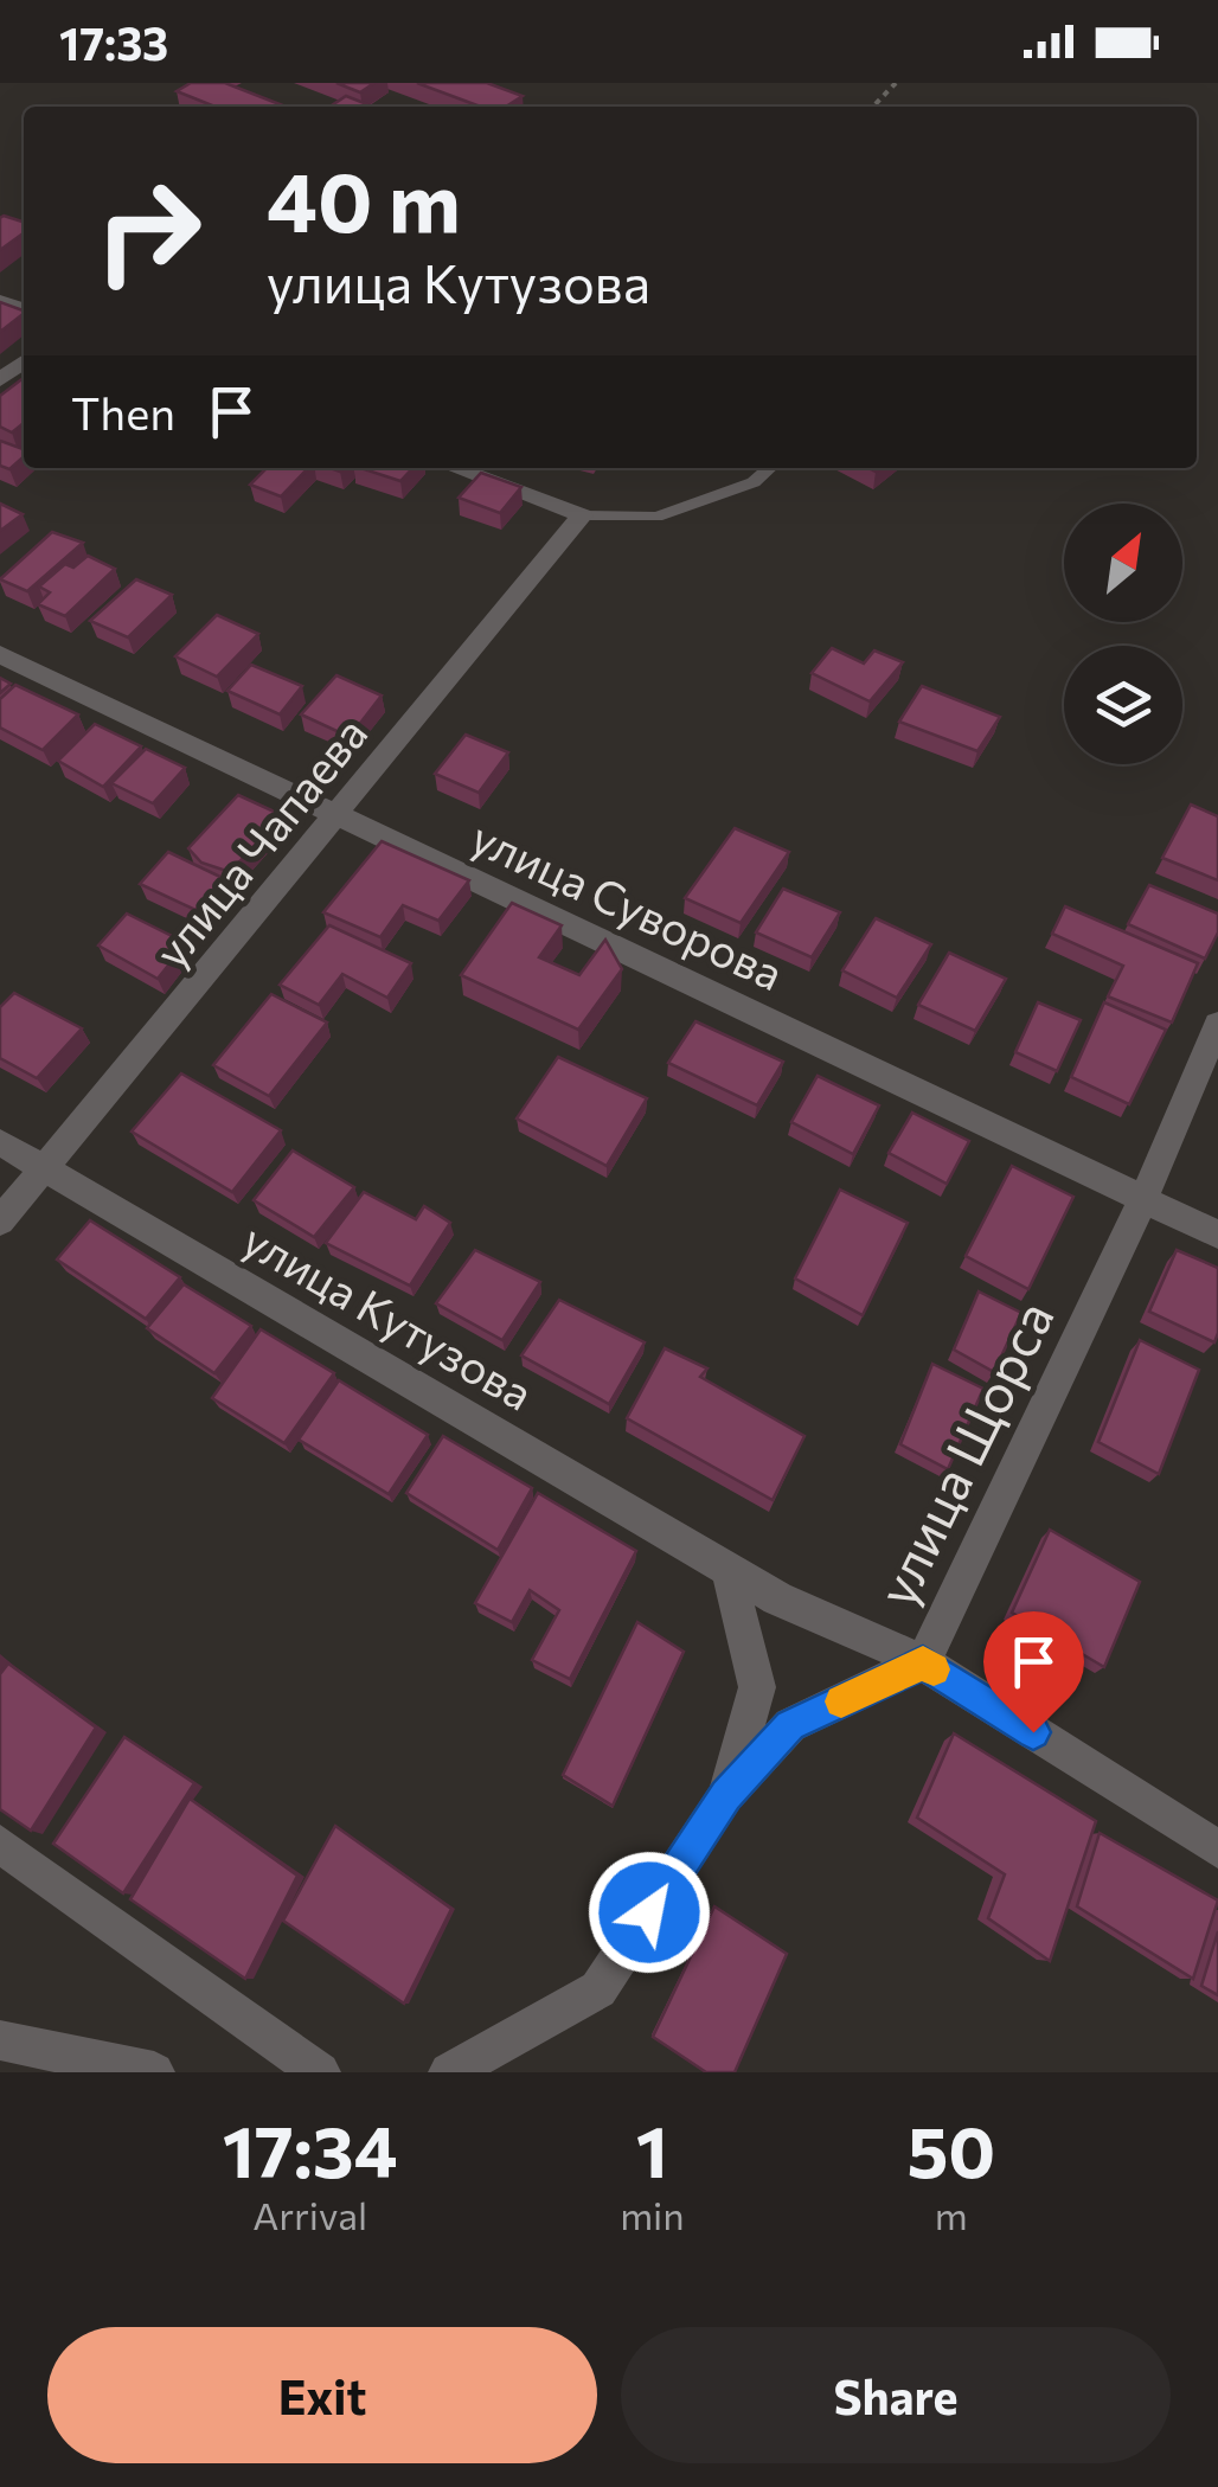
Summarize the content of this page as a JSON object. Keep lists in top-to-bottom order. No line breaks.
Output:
{"streets":{"street":["улица Чапаева","улица Суворова","улица Кутузова","улица Щорса"]},"crossings":[["улица Чапаева","улица Суворова"],["улица Чапаева","улица Кутузова"],["улица Суворова","улица Щорса"],["улица Кутузова","улица Щорса"]],"north":"top right","page":{"status":"17:33","turn":["40 m","улица Кутузова"],"then":"Then","eta":["17:34","Arrival","1","min","50","m"],"buttons":["Exit","Share"]}}
